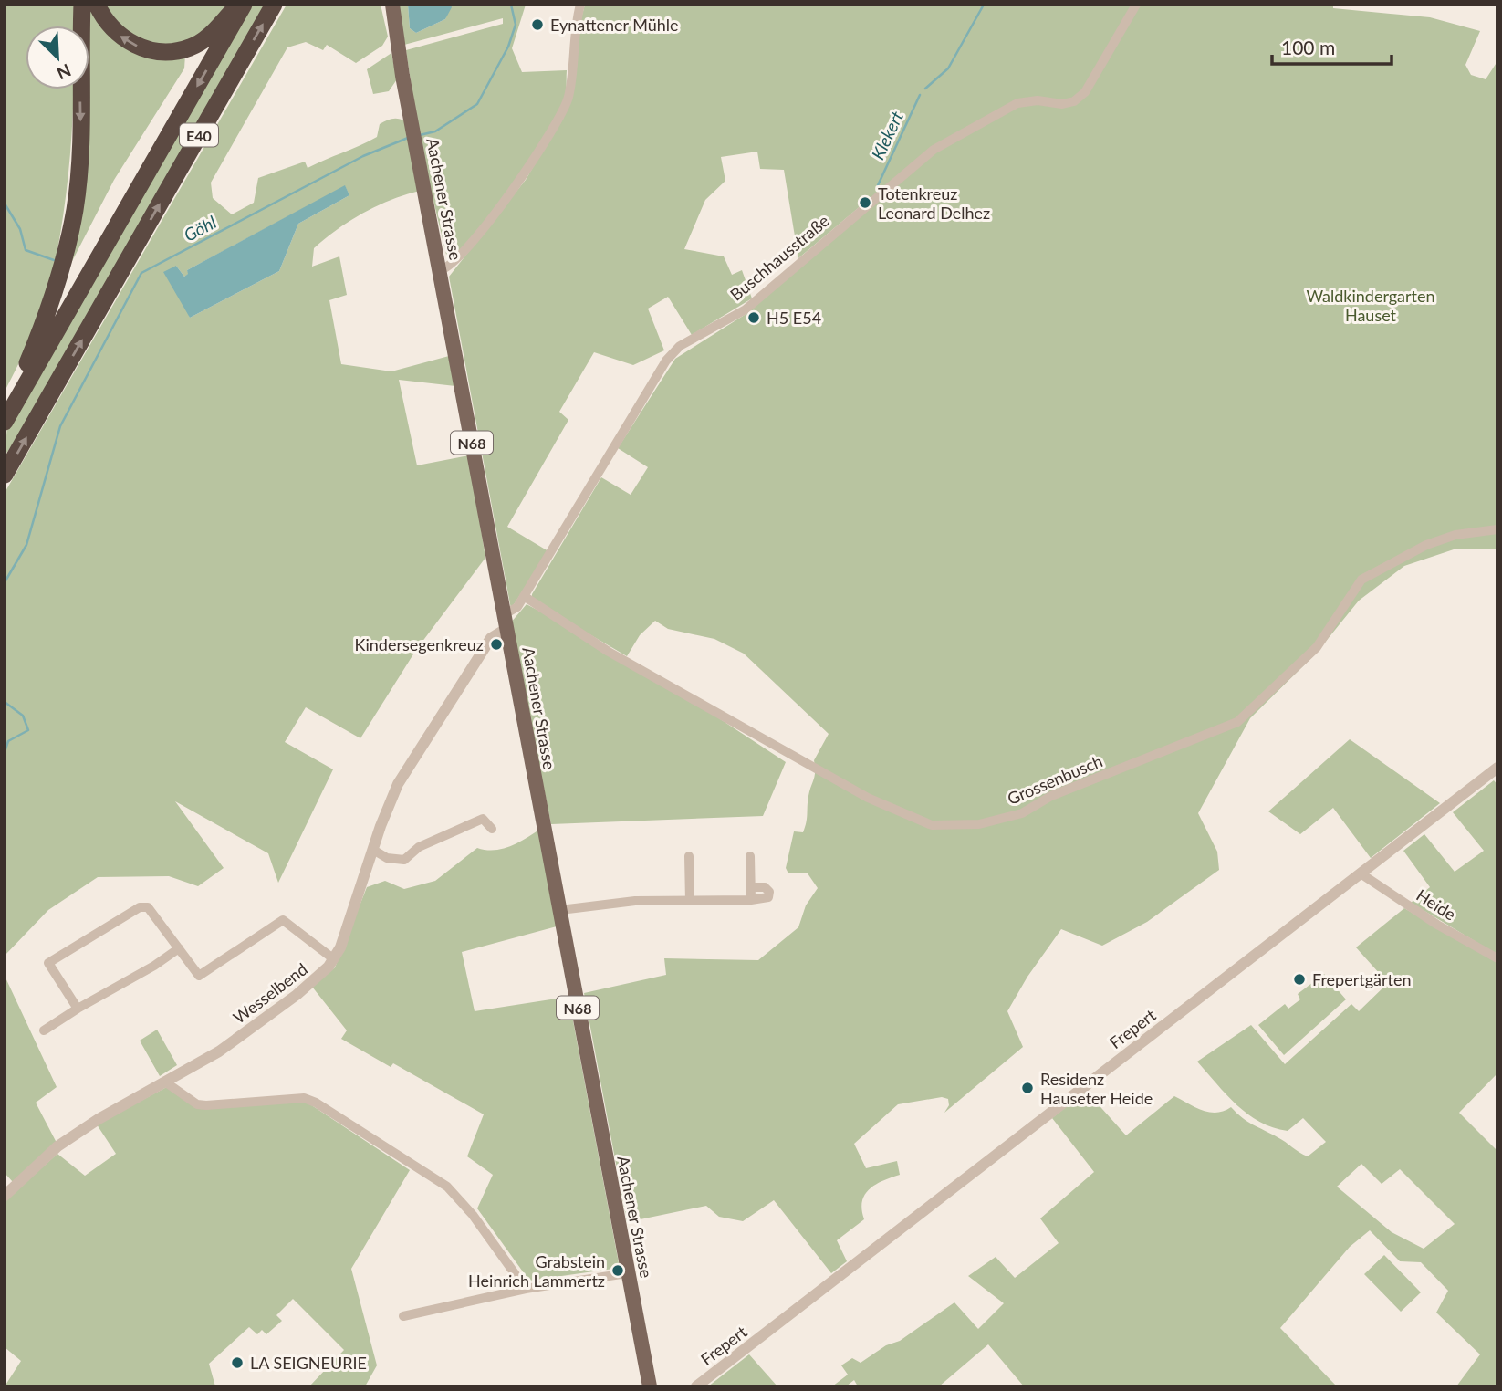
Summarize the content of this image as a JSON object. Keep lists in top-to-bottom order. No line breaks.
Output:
{"streets":{"highway":["E40"],"main road":["Aachener Strasse","N68"],"street":["Buschhausstraße","Grossenbusch","Heide","Wesselbend","Frepert"]},"crossings":[["Aachener Strasse","Buschhausstraße"],["Aachener Strasse","Wesselbend"],["Buschhausstraße","Grossenbusch"],["Buschhausstraße","Wesselbend"],["Heide","Frepert"]],"water":["Klekert","Göhl"],"parks":["Waldkindergarten Hauset"],"places":["Eynattener Mühle","Totenkreuz Leonard Delhez","H5 E54","Kindersegenkreuz","Frepertgärten","Residenz Hauseter Heide","Grabstein Heinrich Lammertz","LA SEIGNEURIE"],"scale_bar":"100 m","north":"bottom right"}
